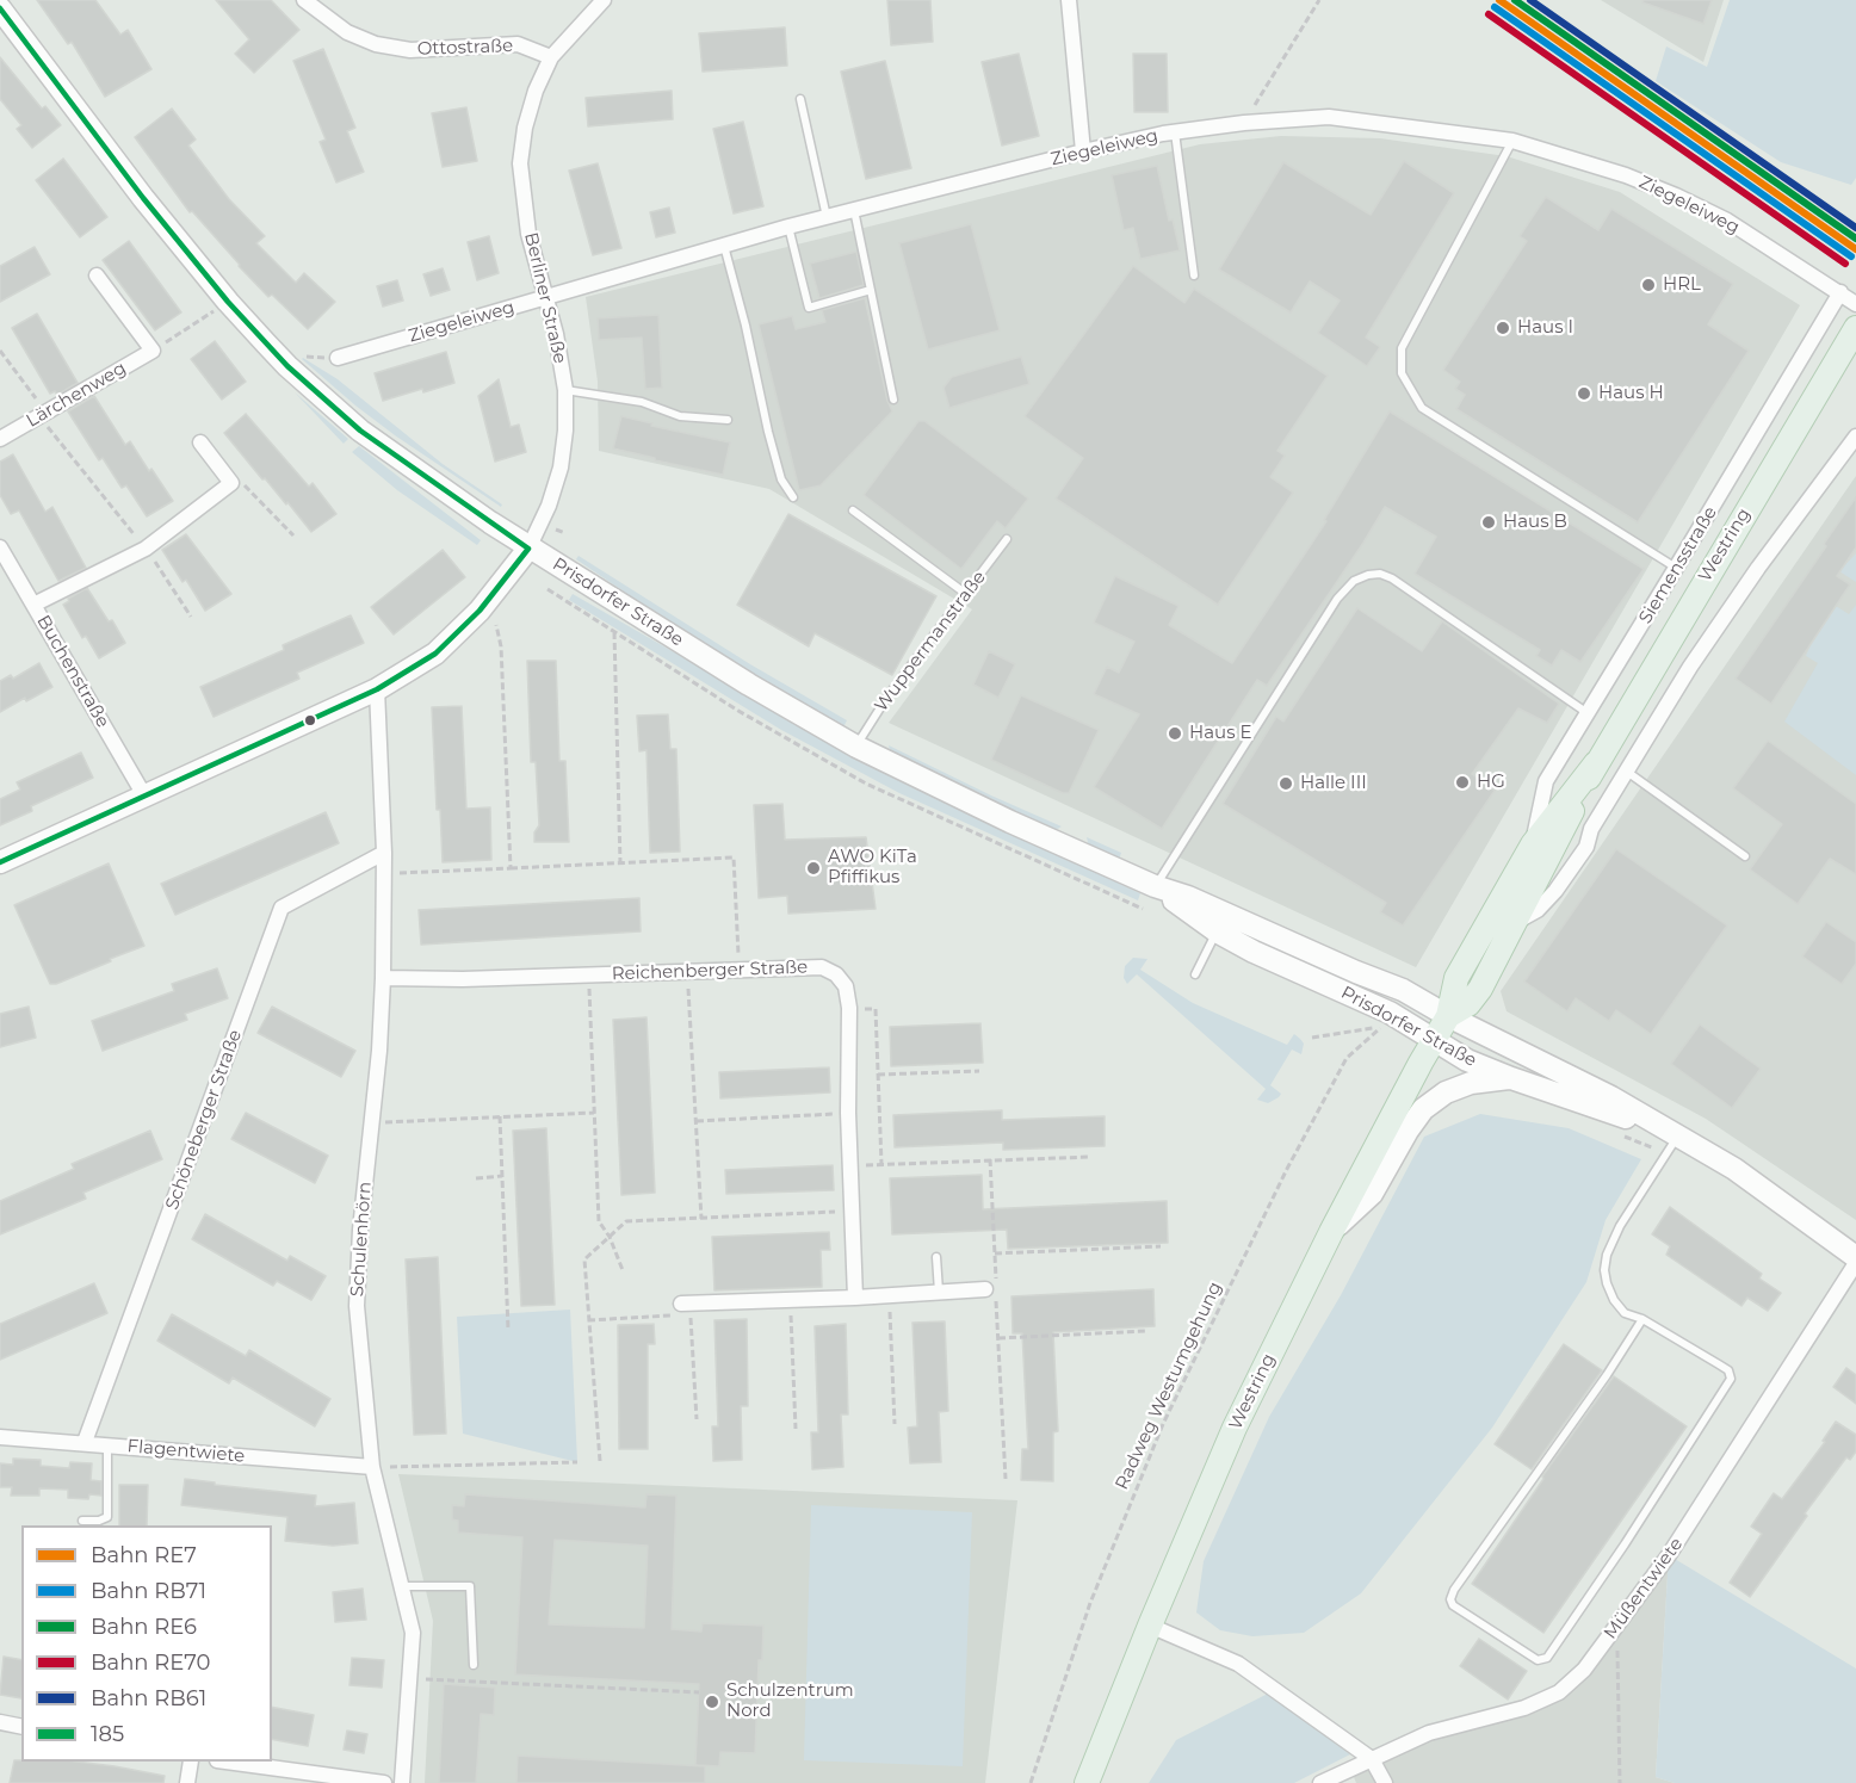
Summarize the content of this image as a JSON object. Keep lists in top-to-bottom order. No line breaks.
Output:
{"streets":{"main road":["Berliner Straße","Westring","Prisdorfer Straße"],"street":["Ottostraße","Ziegeleiweg","Lärchenweg","Siemensstraße","Buchenstraße","Reichenberger Straße","Schöneberger Straße","Schulenhörn","Flagentwiete","Müßentwiete"],"lane":["Wuppermanstraße"],"path":["Radweg Westumgehung"]},"crossings":[["Ottostraße","Berliner Straße"],["Ziegeleiweg","Berliner Straße"],["Ziegeleiweg","Siemensstraße"],["Berliner Straße","Prisdorfer Straße"],["Berliner Straße","Buchenstraße"],["Berliner Straße","Schulenhörn"],["Westring","Siemensstraße"],["Westring","Prisdorfer Straße"],["Prisdorfer Straße","Wuppermanstraße"],["Reichenberger Straße","Schulenhörn"],["Schöneberger Straße","Schulenhörn"],["Schöneberger Straße","Flagentwiete"],["Schulenhörn","Flagentwiete"]],"places":["HRL","Haus I","Haus H","Haus B","Haus E","HG","Halle III","AWO KiTa Pfiffikus","Schulzentrum Nord"],"lines":["rail line RE7","rail line RE6","rail line RB61","rail line RB71","transit line 185","rail line RE70"],"legend":["Bahn RE7","Bahn RB71","Bahn RE6","Bahn RE70","Bahn RB61","185"]}
